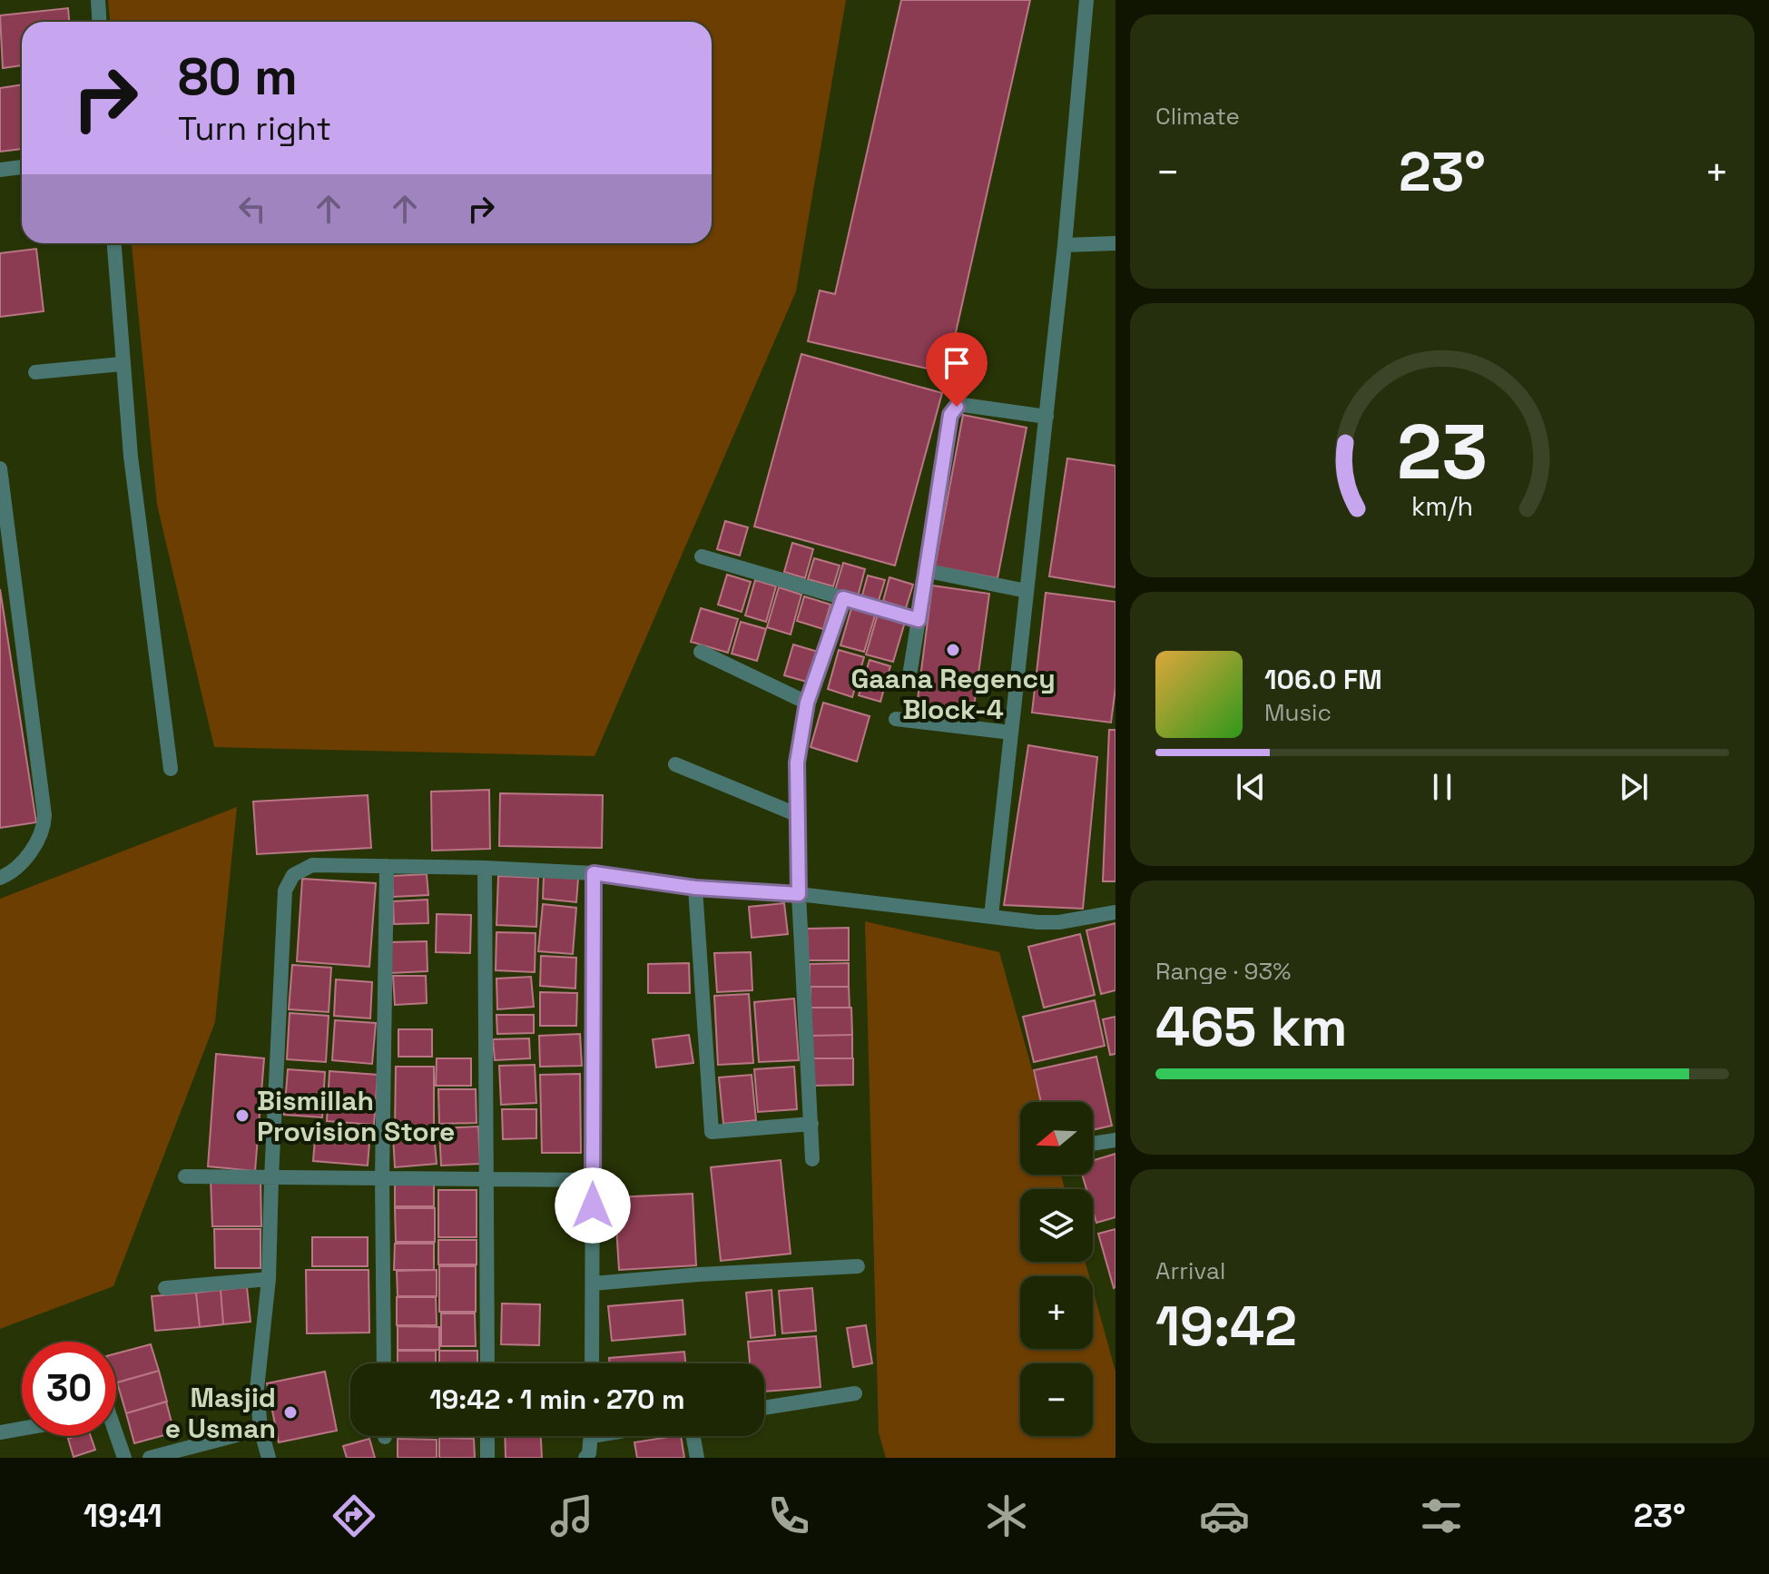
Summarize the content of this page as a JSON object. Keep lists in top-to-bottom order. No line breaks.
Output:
{"places":["Gaana Regency Block-4","Bismillah Provision Store","Masjid e Usman"],"north":"left","page":{"tile":["Climate",["Range · 93%","465 km"],["Arrival","19:42"]],"turn":["80 m","Turn right"],"heat":["−","23°","+"],"song":["106.0 FM","Music"],"map_buttons":["+","−"],"limit":"30","trip":"19:42 · 1 min · 270 m","tabs":["19:41","23°"],"gauge":["23","km/h"]}}
